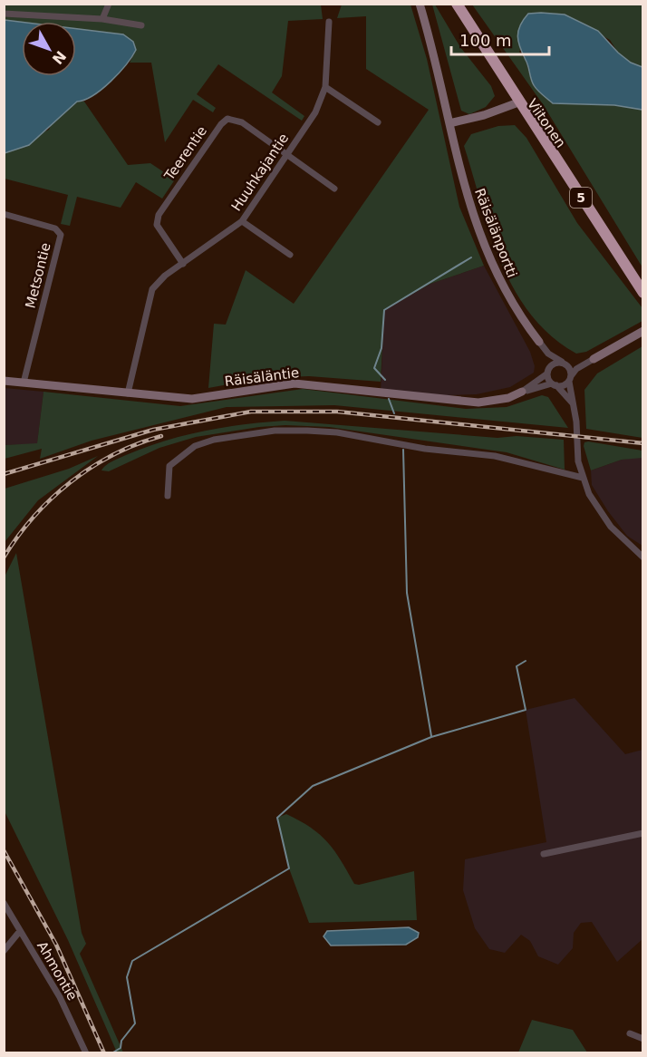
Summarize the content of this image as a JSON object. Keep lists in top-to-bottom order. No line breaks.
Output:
{"streets":{"highway":["Viitonen","5"],"street":["Teerentie","Huuhkajantie","Räisälänportti","Metsontie","Räisäläntie","Ahmontie"]},"crossings":[["Viitonen","5"],["Viitonen","Räisälänportti"],["Teerentie","Huuhkajantie"],["Huuhkajantie","Räisäläntie"],["Metsontie","Räisäläntie"]],"scale_bar":"100 m","north":"bottom right"}
